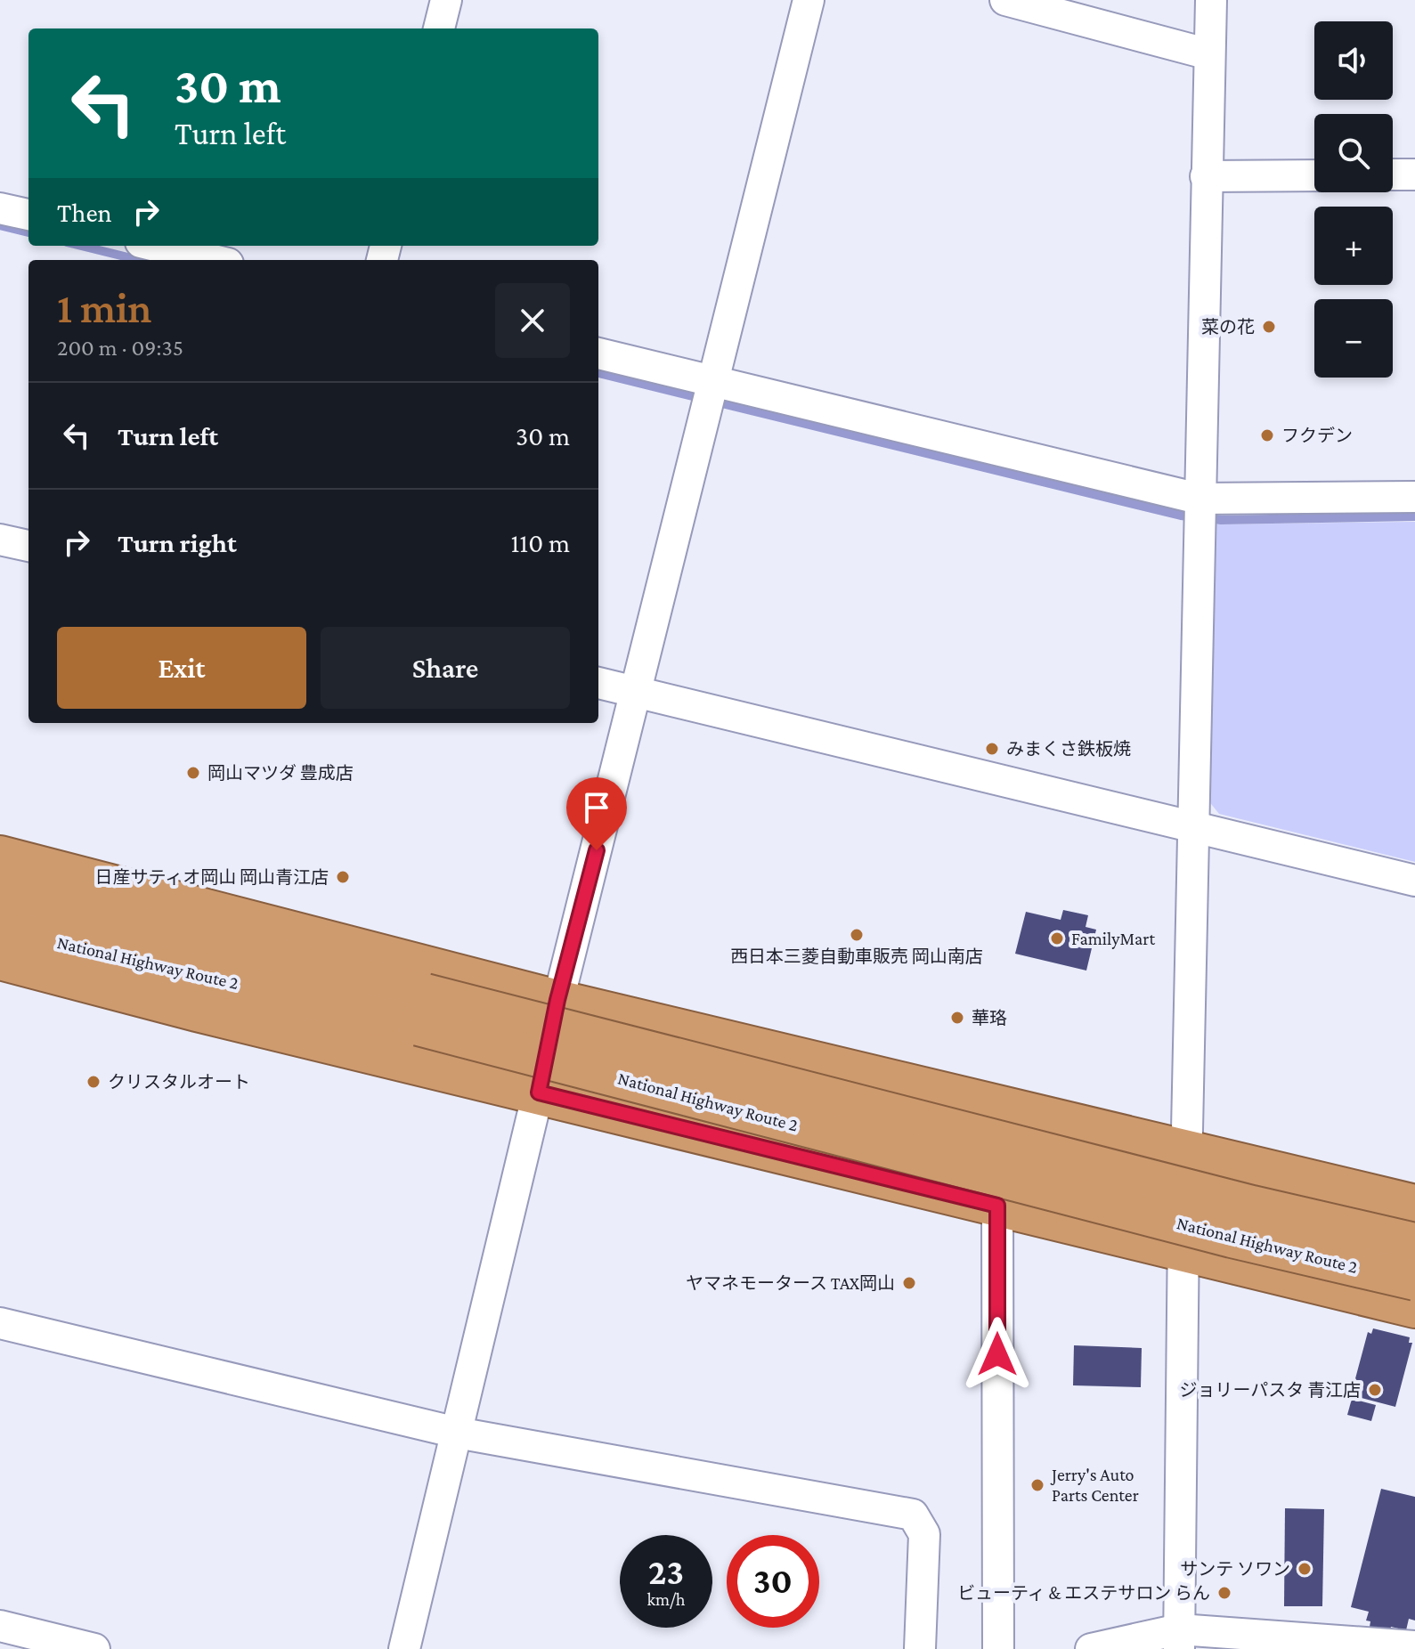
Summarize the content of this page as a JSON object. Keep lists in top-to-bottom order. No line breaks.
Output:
{"streets":{"highway":["National Highway Route 2"]},"places":["菜の花","フクデン","みまくさ鉄板焼","岡山マツダ 豊成店","日産サティオ岡山 岡山青江店","西日本三菱自動車販売 岡山南店","FamilyMart","華珞","クリスタルオート","ヤマネモータース TAX岡山","ジョリーパスタ 青江店","Jerry's Auto Parts Center","サンテ ソワン","ビューティ & エステサロン らん"],"page":{"map_buttons":["+","−"],"turn":["30 m","Turn left"],"then":"Then","heading":["1 min","200 m · 09:35"],"list":[{"name":"Turn left","value":"30 m"},{"name":"Turn right","value":"110 m"}],"buttons":["Exit","Share"],"speed":"23 km/h","limit":"30"}}
